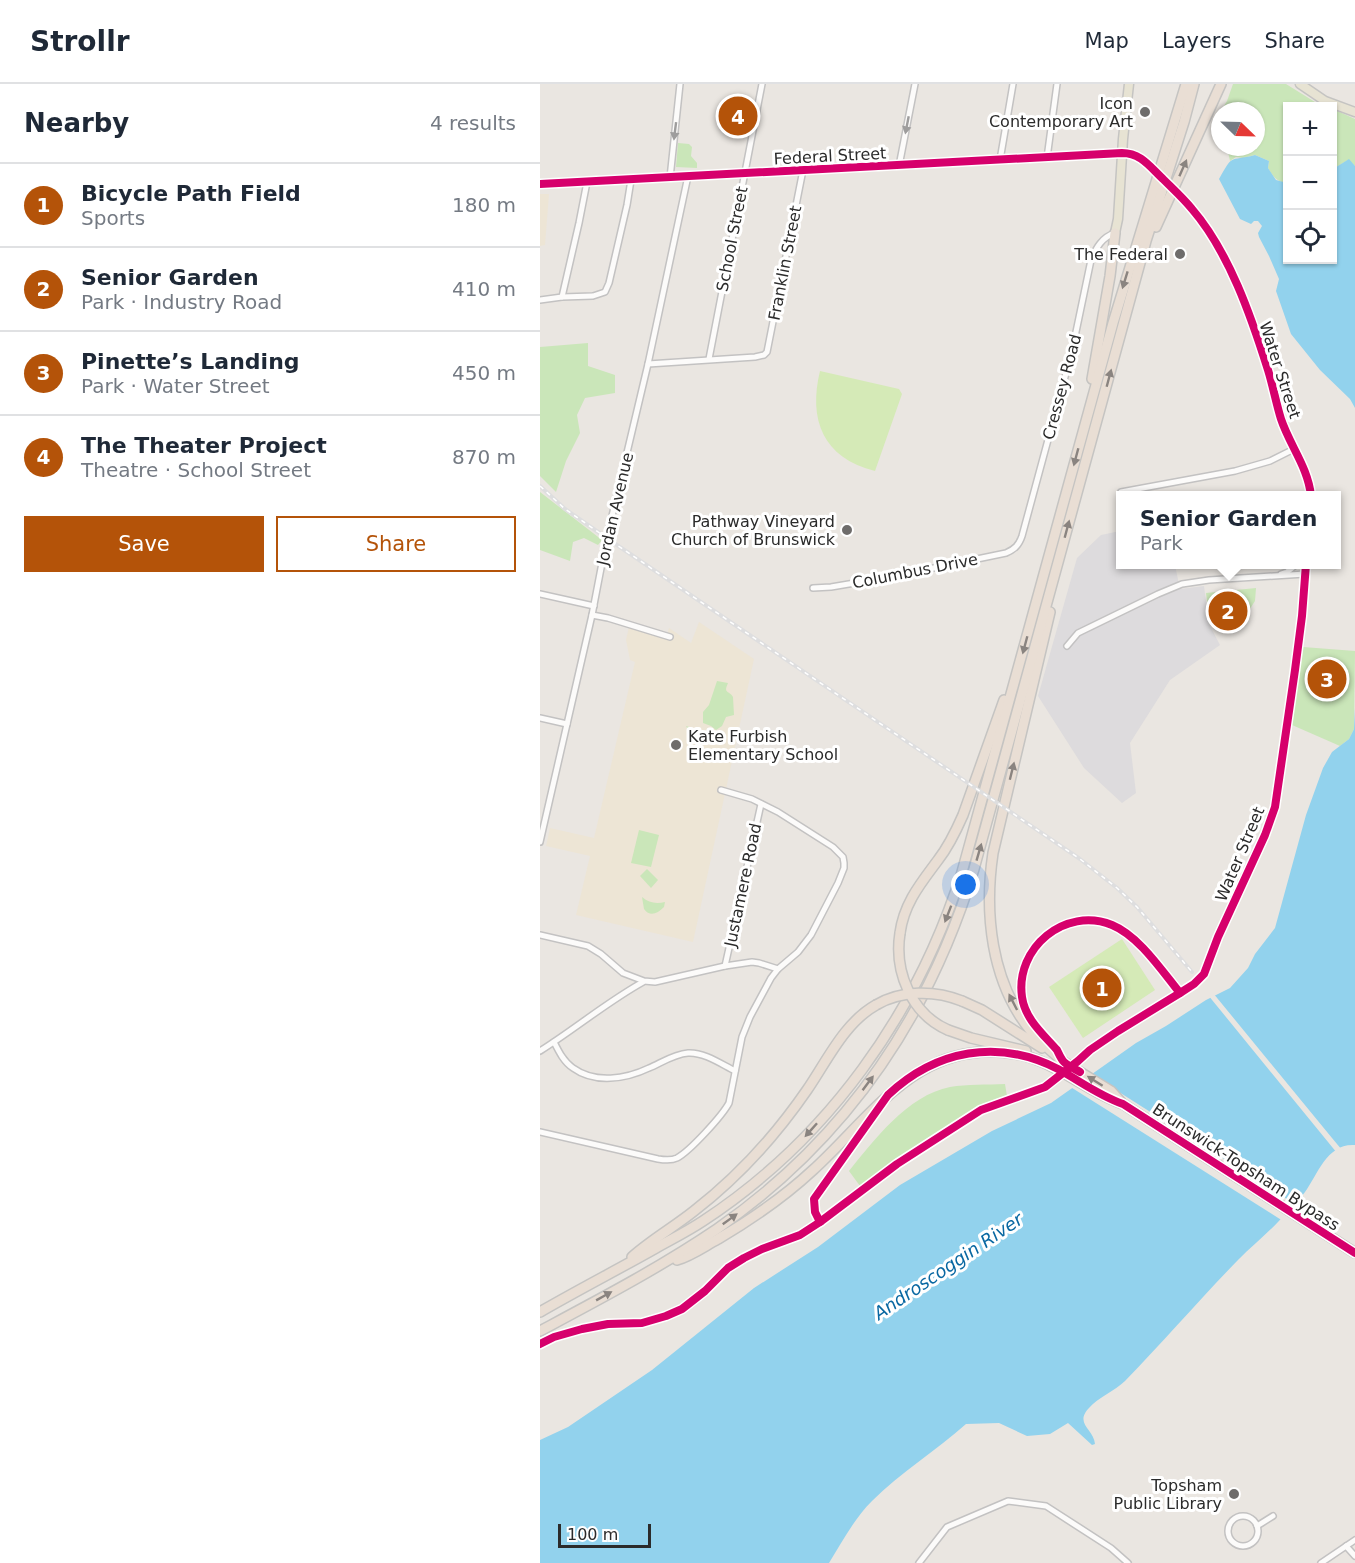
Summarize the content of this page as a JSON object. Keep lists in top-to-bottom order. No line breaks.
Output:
{"streets":{"highway":["Brunswick-Topsham Bypass"],"street":["Federal Street","School Street","Franklin Street","Water Street","Cressey Road","Jordan Avenue","Columbus Drive","Justamere Road"]},"crossings":[["Federal Street","School Street"],["Federal Street","Franklin Street"],["Federal Street","Water Street"],["Federal Street","Jordan Avenue"],["School Street","Franklin Street"],["Cressey Road","Columbus Drive"]],"water":["Androscoggin River"],"places":["Icon Contemporary Art","The Federal","Pathway Vineyard Church of Brunswick","Kate Furbish Elementary School","Topsham Public Library"],"scale_bar":"100 m","north":"bottom right","page":{"header":"Strollr","nav":["Map","Layers","Share"],"heading":["Nearby","4 results"],"pins":["4","2","3","1"],"map_buttons":["+","−"],"list":[{"mark":"1","name":"Bicycle Path Field","note":"Sports","value":"180 m"},{"mark":"2","name":"Senior Garden","note":"Park · Industry Road","value":"410 m"},{"mark":"3","name":"Pinette’s Landing","note":"Park · Water Street","value":"450 m"},{"mark":"4","name":"The Theater Project","note":"Theatre · School Street","value":"870 m"}],"popup":["Senior Garden","Park"],"buttons":["Save","Share"],"scale":"100 m"}}
